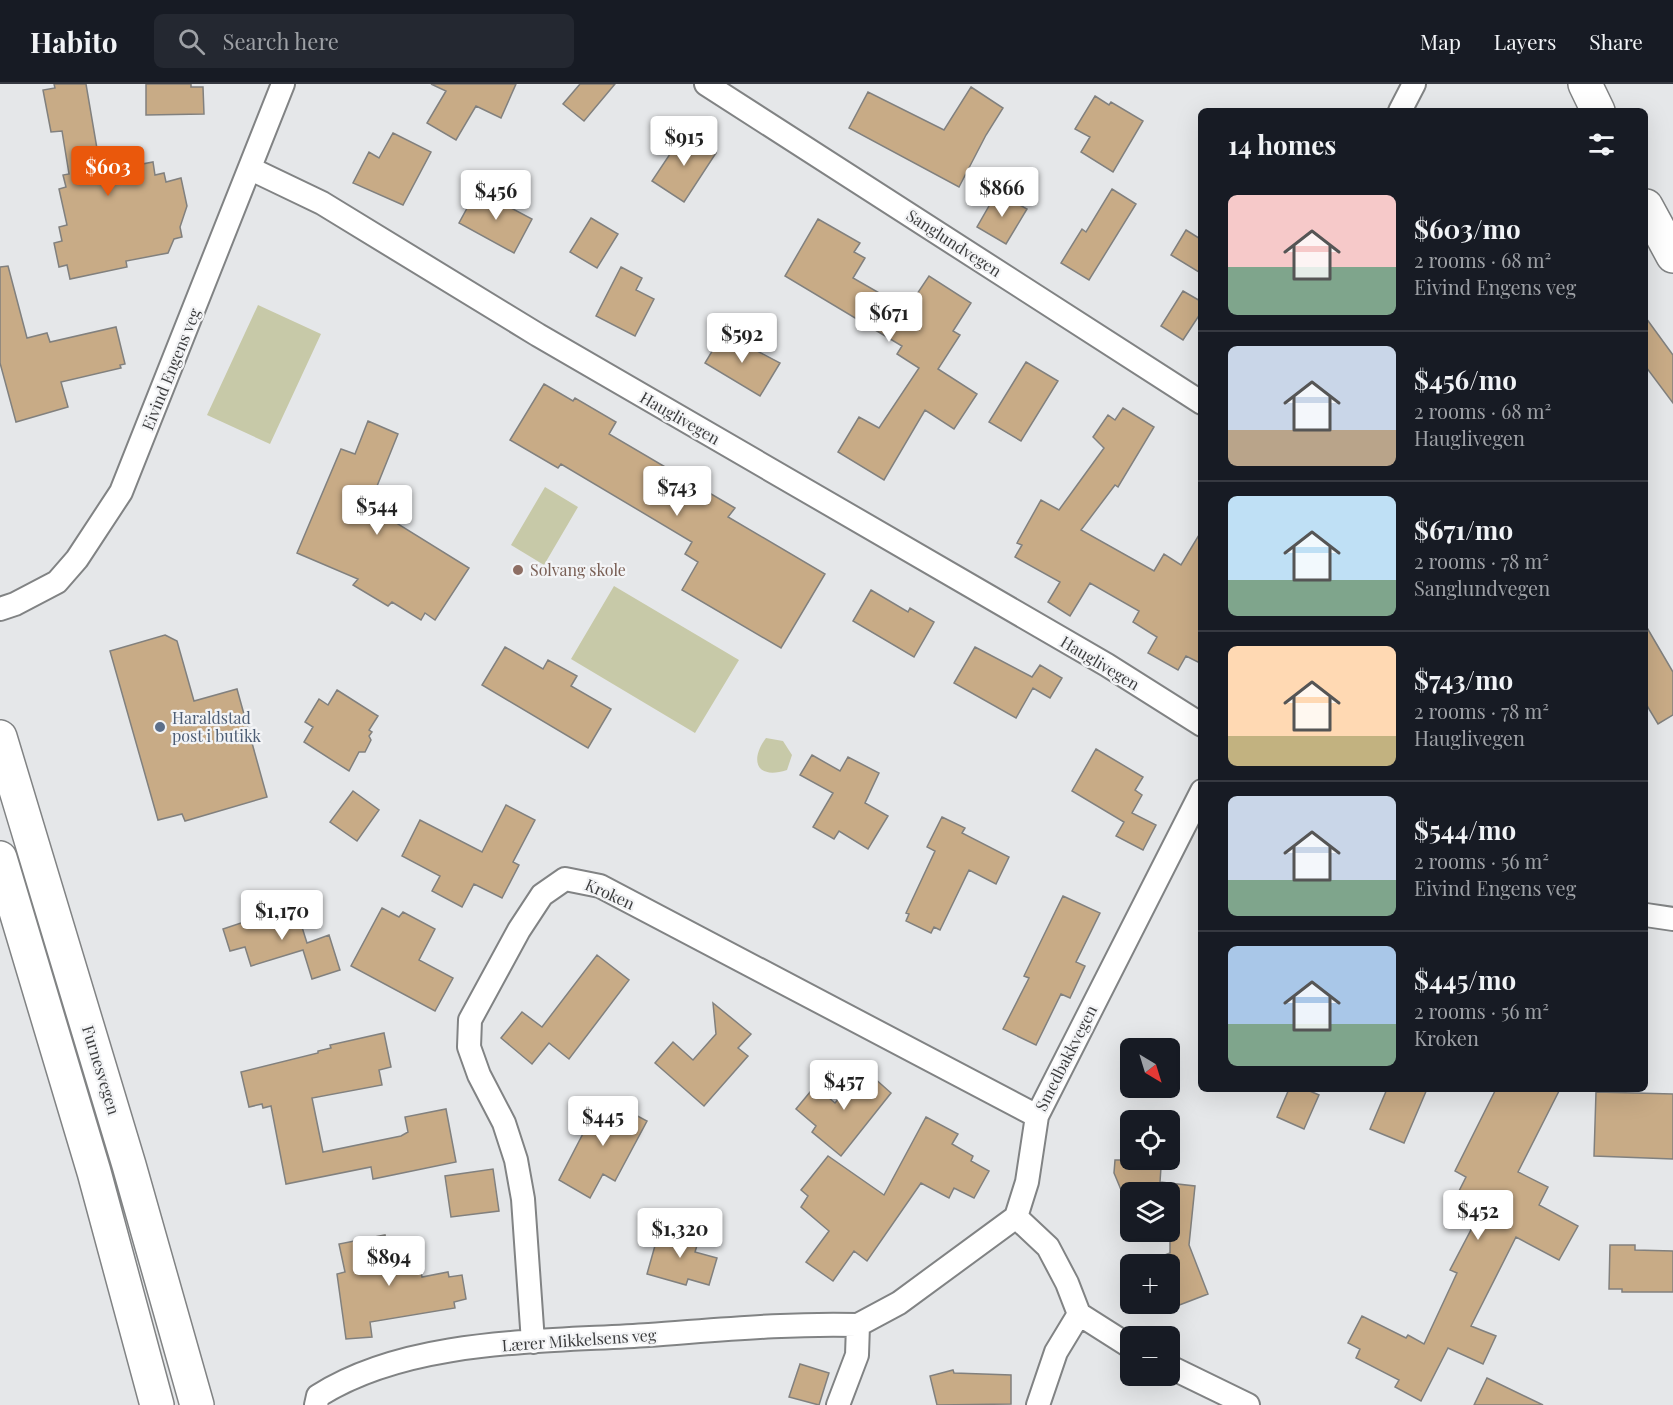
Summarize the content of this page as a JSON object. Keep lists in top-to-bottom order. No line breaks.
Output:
{"streets":{"main road":["Furnesvegen"],"street":["Sanglundvegen","Eivind Engens veg","Hauglivegen","Kroken","Smedbakkvegen","Lærer Mikkelsens veg"]},"crossings":[["Eivind Engens veg","Hauglivegen"],["Kroken","Smedbakkvegen"],["Kroken","Lærer Mikkelsens veg"]],"places":["Solvang skole","Haraldstad post i butikk"],"north":"bottom right","page":{"header":"Habito","search":"Search here","nav":["Map","Layers","Share"],"heading":"14 homes","price":["$915","$603","$866","$456","$671","$592","$743","$544","$1,170","$457","$445","$452","$1,320","$894"],"list":[{"name":"$603/mo","note":"2 rooms · 68 m² · Eivind Engens veg"},{"name":"$456/mo","note":"2 rooms · 68 m² · Hauglivegen"},{"name":"$671/mo","note":"2 rooms · 78 m² · Sanglundvegen"},{"name":"$743/mo","note":"2 rooms · 78 m² · Hauglivegen"},{"name":"$544/mo","note":"2 rooms · 56 m² · Eivind Engens veg"},{"name":"$445/mo","note":"2 rooms · 56 m² · Kroken"}],"map_buttons":["+","−"]}}
